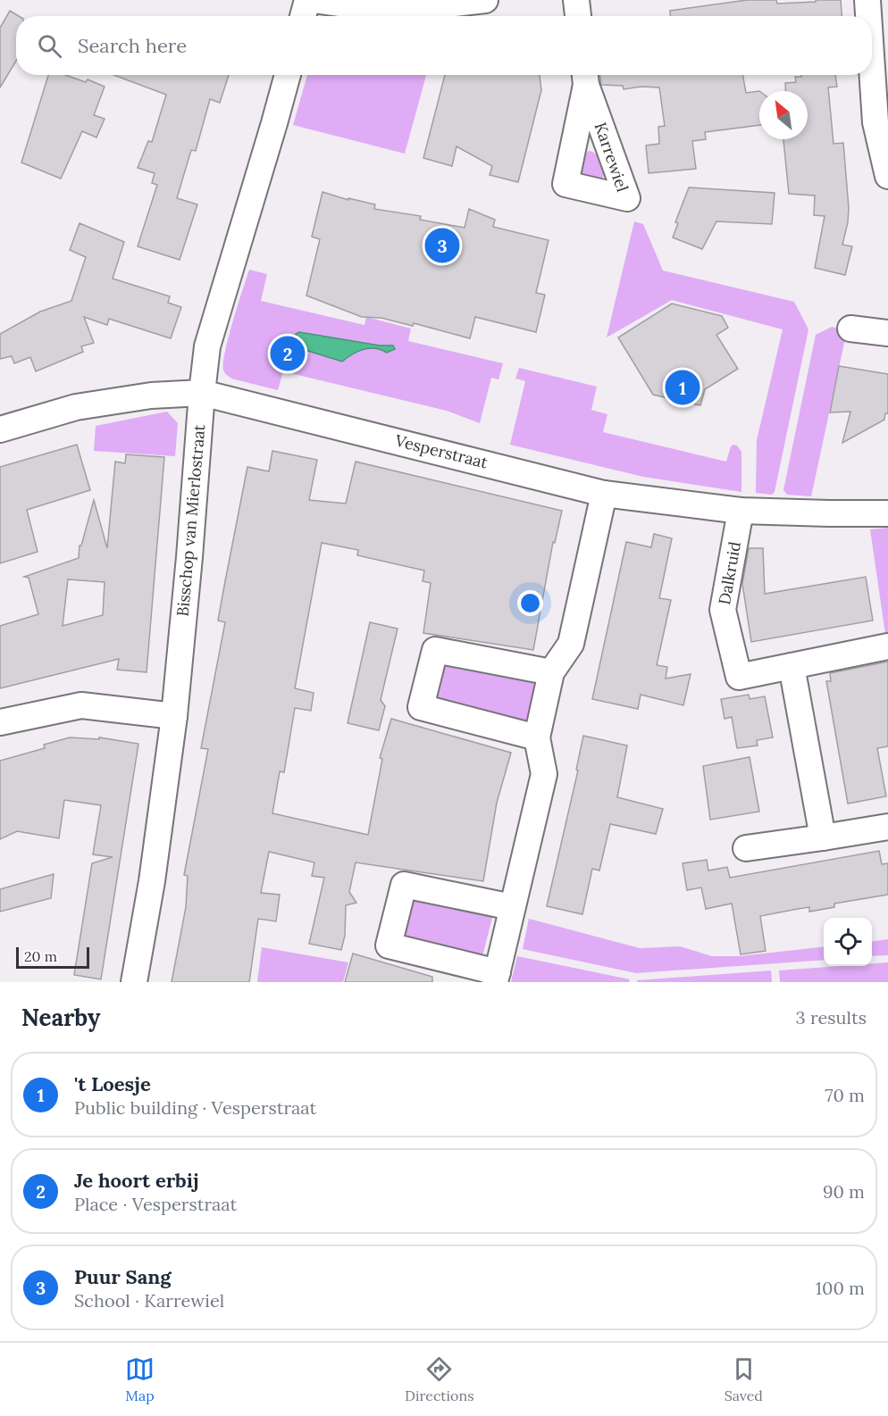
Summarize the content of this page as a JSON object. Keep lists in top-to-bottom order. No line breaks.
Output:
{"streets":{"street":["Vesperstraat","Bisschop van Mierlostraat","Dalkruid"]},"crossings":[["Vesperstraat","Bisschop van Mierlostraat"],["Vesperstraat","Dalkruid"]],"scale_bar":"20 m","north":"top left","page":{"search":"Search here","pins":["3","2","1"],"scale":"20 m","heading":["Nearby","3 results"],"list":[{"mark":"1","name":"'t Loesje","note":"Public building · Vesperstraat","value":"70 m"},{"mark":"2","name":"Je hoort erbij","note":"Place · Vesperstraat","value":"90 m"},{"mark":"3","name":"Puur Sang","note":"School · Karrewiel","value":"100 m"}],"nav":["Map","Directions","Saved"]}}
